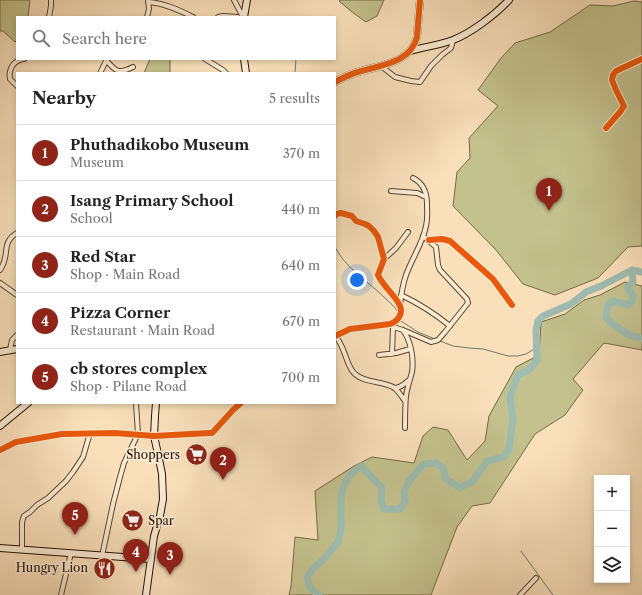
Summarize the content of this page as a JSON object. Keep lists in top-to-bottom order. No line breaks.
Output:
{"places":{"supermarket":["Shoppers","Spar"],"restaurant":["Hungry Lion"]},"page":{"search":"Search here","heading":["Nearby","5 results"],"list":[{"mark":"1","name":"Phuthadikobo Museum","note":"Museum","value":"370 m"},{"mark":"2","name":"Isang Primary School","note":"School","value":"440 m"},{"mark":"3","name":"Red Star","note":"Shop · Main Road","value":"640 m"},{"mark":"4","name":"Pizza Corner","note":"Restaurant · Main Road","value":"670 m"},{"mark":"5","name":"cb stores complex","note":"Shop · Pilane Road","value":"700 m"}],"pins":["1","2","5","4","3"],"map_buttons":["+","−"]}}
